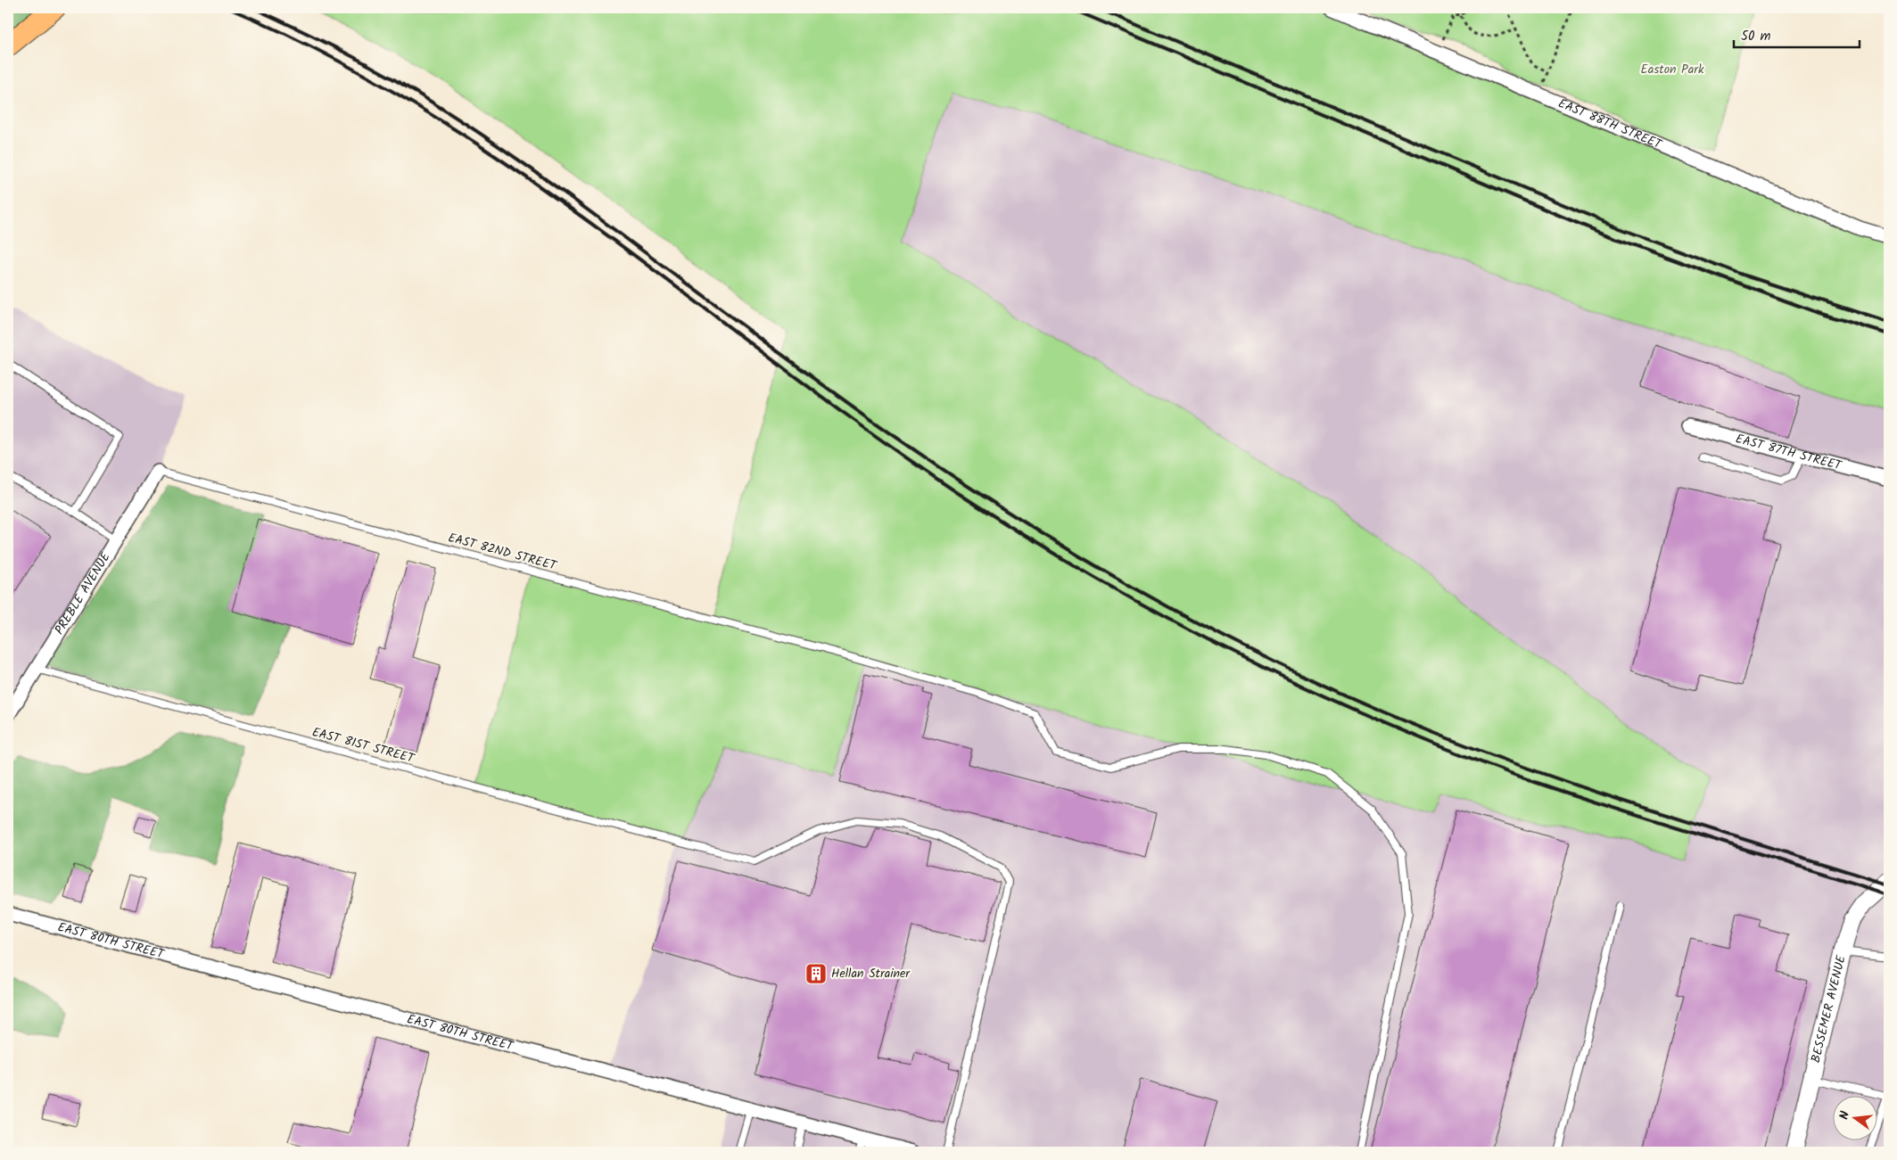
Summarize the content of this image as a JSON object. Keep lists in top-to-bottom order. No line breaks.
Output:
{"streets":{"street":["EAST 88TH STREET","EAST 87TH STREET","PREBLE AVENUE","EAST 80TH STREET","BESSEMER AVENUE"],"lane":["EAST 82ND STREET","EAST 81ST STREET"]},"crossings":[["EAST 82ND STREET","PREBLE AVENUE"],["PREBLE AVENUE","EAST 81ST STREET"]],"parks":["Easton Park"],"places":{"building":["Hellan Strainer"]},"scale_bar":"50 m","north":"left"}
